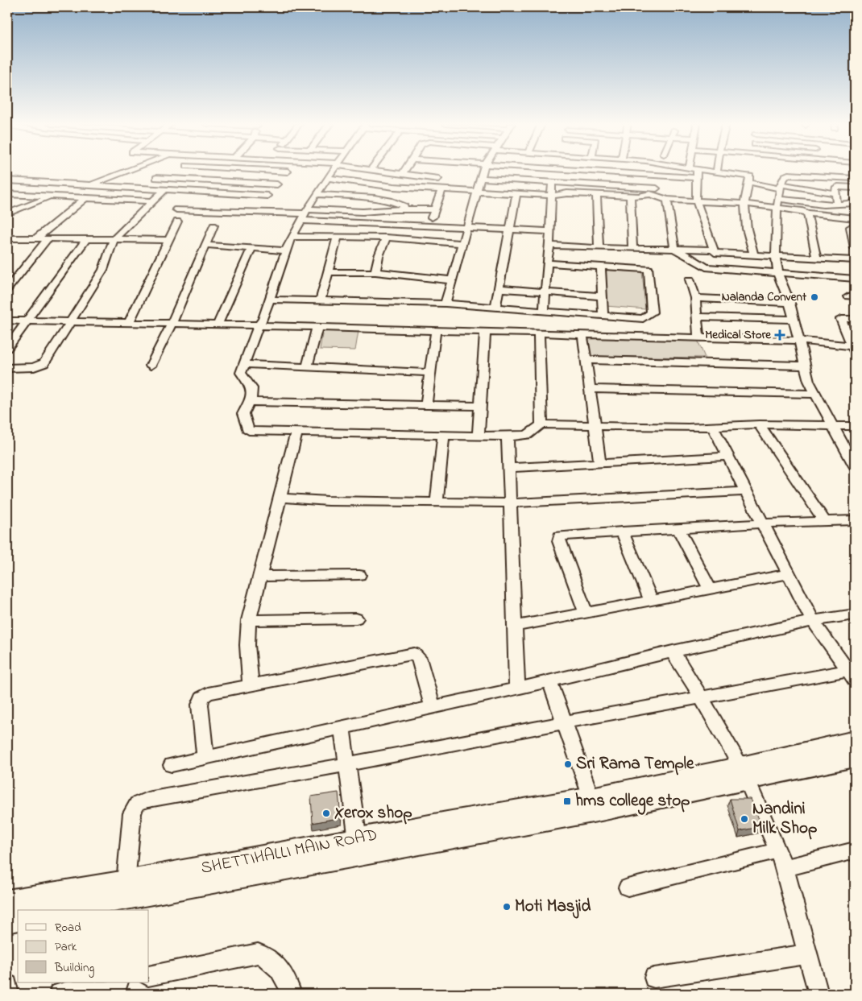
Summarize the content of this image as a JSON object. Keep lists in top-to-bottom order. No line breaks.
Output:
{"streets":{"main road":["SHETTIHALLI MAIN ROAD"]},"places":{"other":["Nalanda Convent","Sri Rama Temple","Xerox shop","Nandini Milk Shop","Moti Masjid"],"health":["Medical Store"],"transit":["hms college stop"]},"legend":["Road","Park","Building"]}
